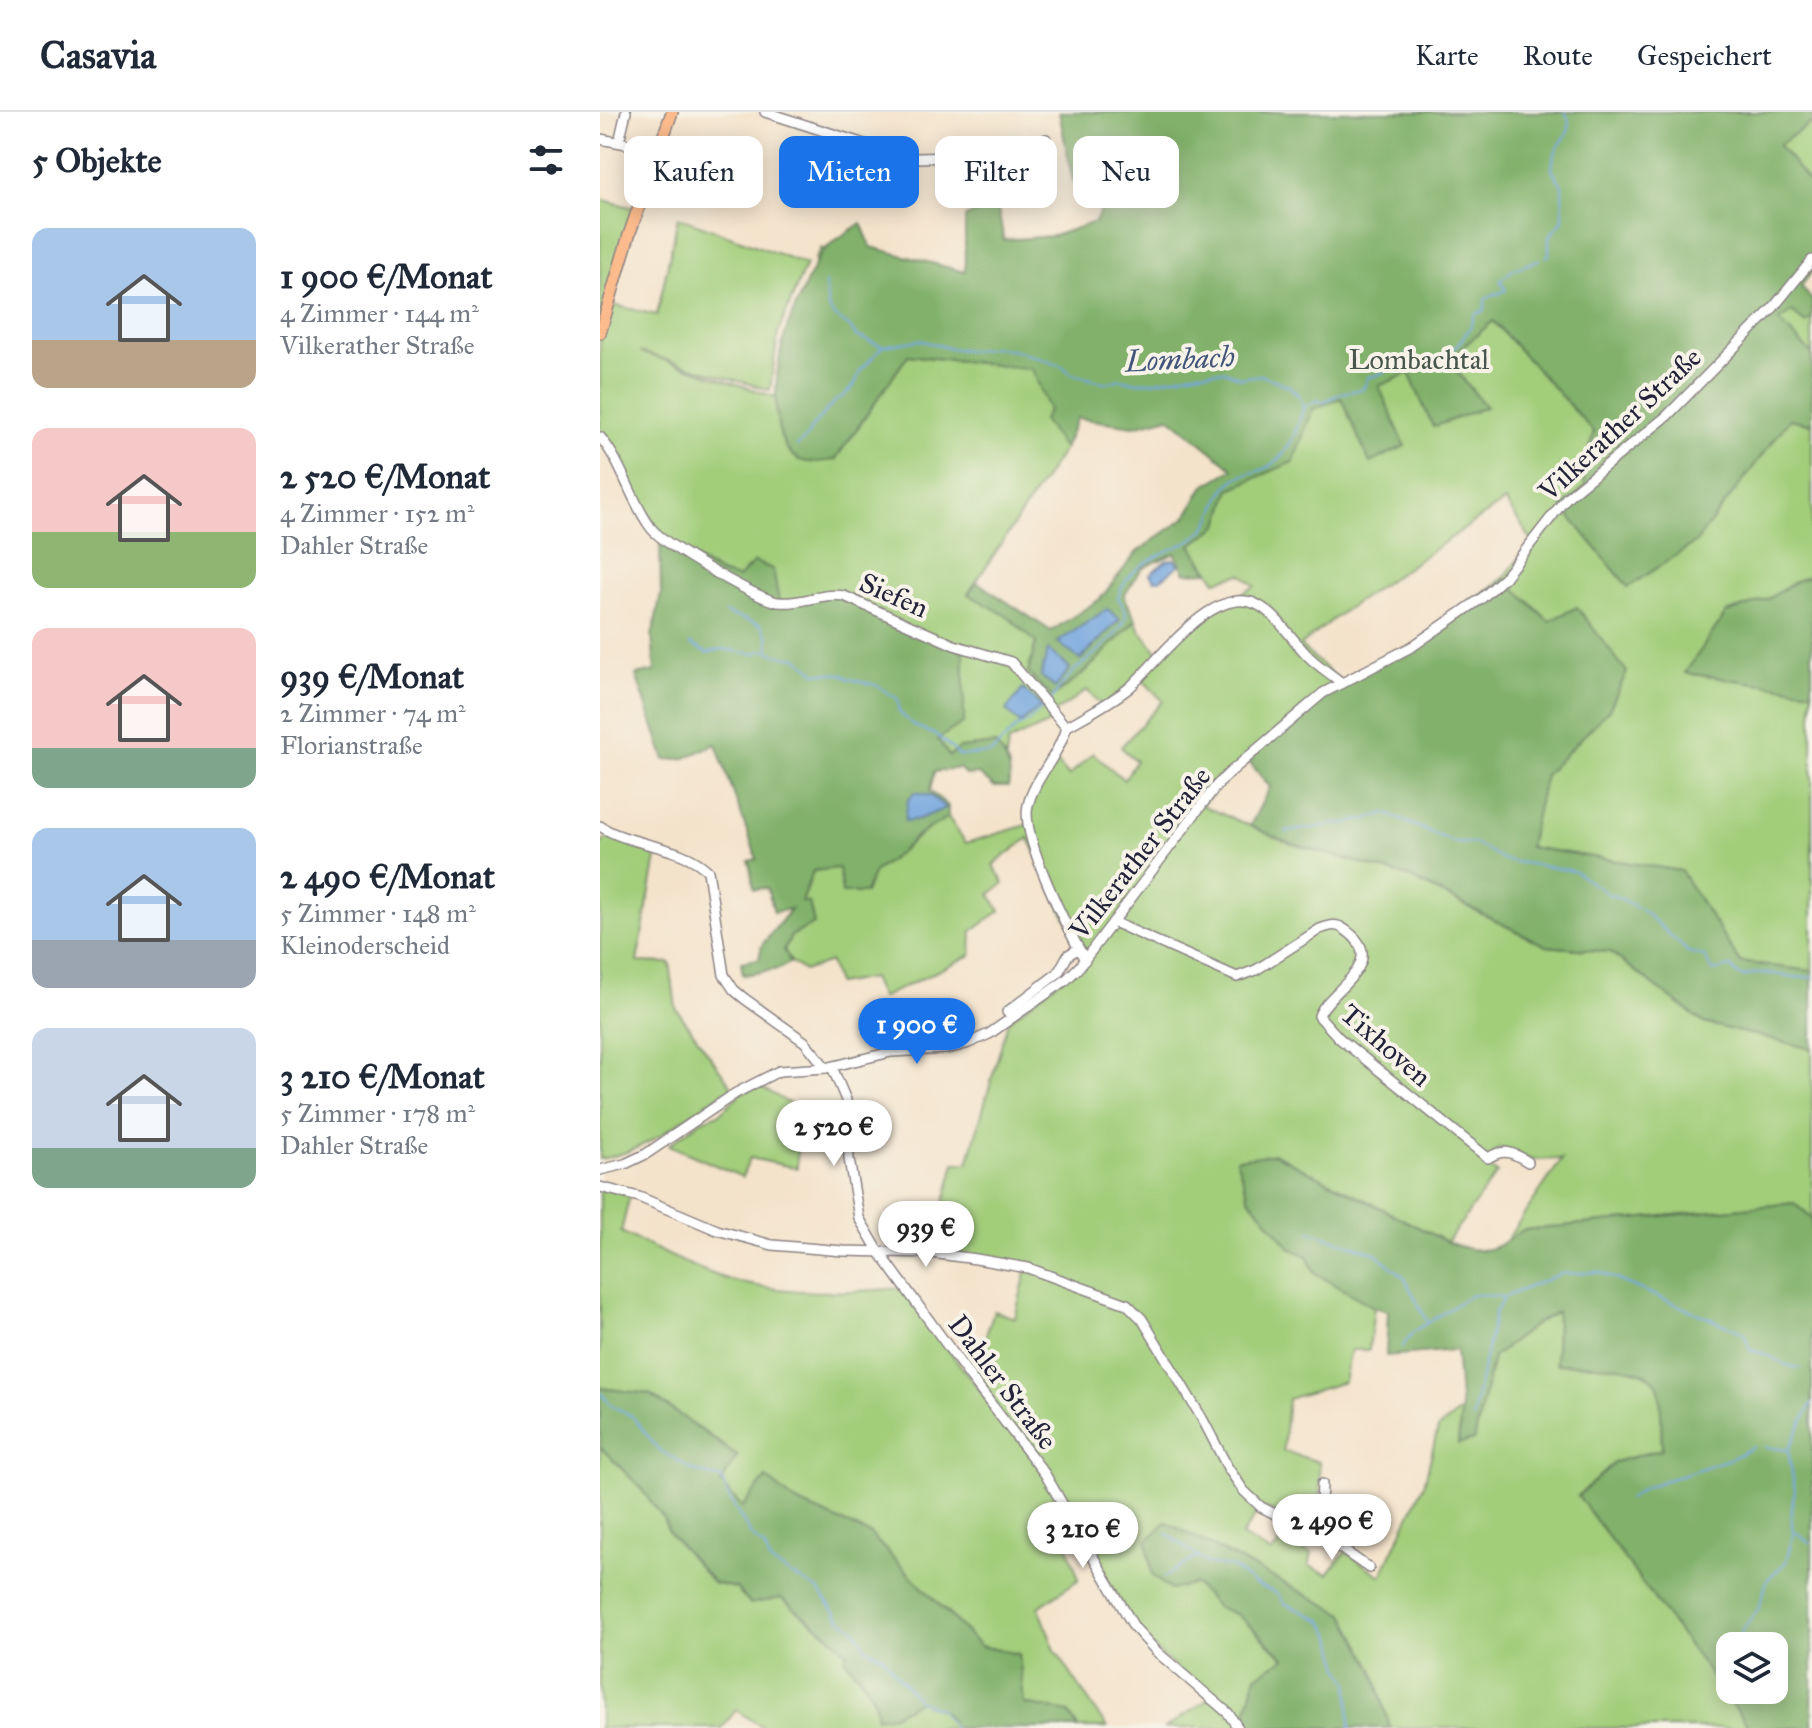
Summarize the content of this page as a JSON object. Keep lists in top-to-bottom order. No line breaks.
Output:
{"streets":{"street":["Vilkerather Straße","Siefen","Tixhoven","Dahler Straße"]},"crossings":[["Vilkerather Straße","Tixhoven"],["Vilkerather Straße","Dahler Straße"]],"water":["Lombach"],"parks":["Lombachtal"],"page":{"header":"Casavia","nav":["Karte","Route","Gespeichert"],"heading":"5 Objekte","chip":["Kaufen","Mieten","Filter","Neu"],"list":[{"name":"1 900 €/Monat","note":"4 Zimmer · 144 m² · Vilkerather Straße"},{"name":"2 520 €/Monat","note":"4 Zimmer · 152 m² · Dahler Straße"},{"name":"939 €/Monat","note":"2 Zimmer · 74 m² · Florianstraße"},{"name":"2 490 €/Monat","note":"5 Zimmer · 148 m² · Kleinoderscheid"},{"name":"3 210 €/Monat","note":"5 Zimmer · 178 m² · Dahler Straße"}],"price":["1 900 €","2 520 €","939 €","2 490 €","3 210 €"]}}
